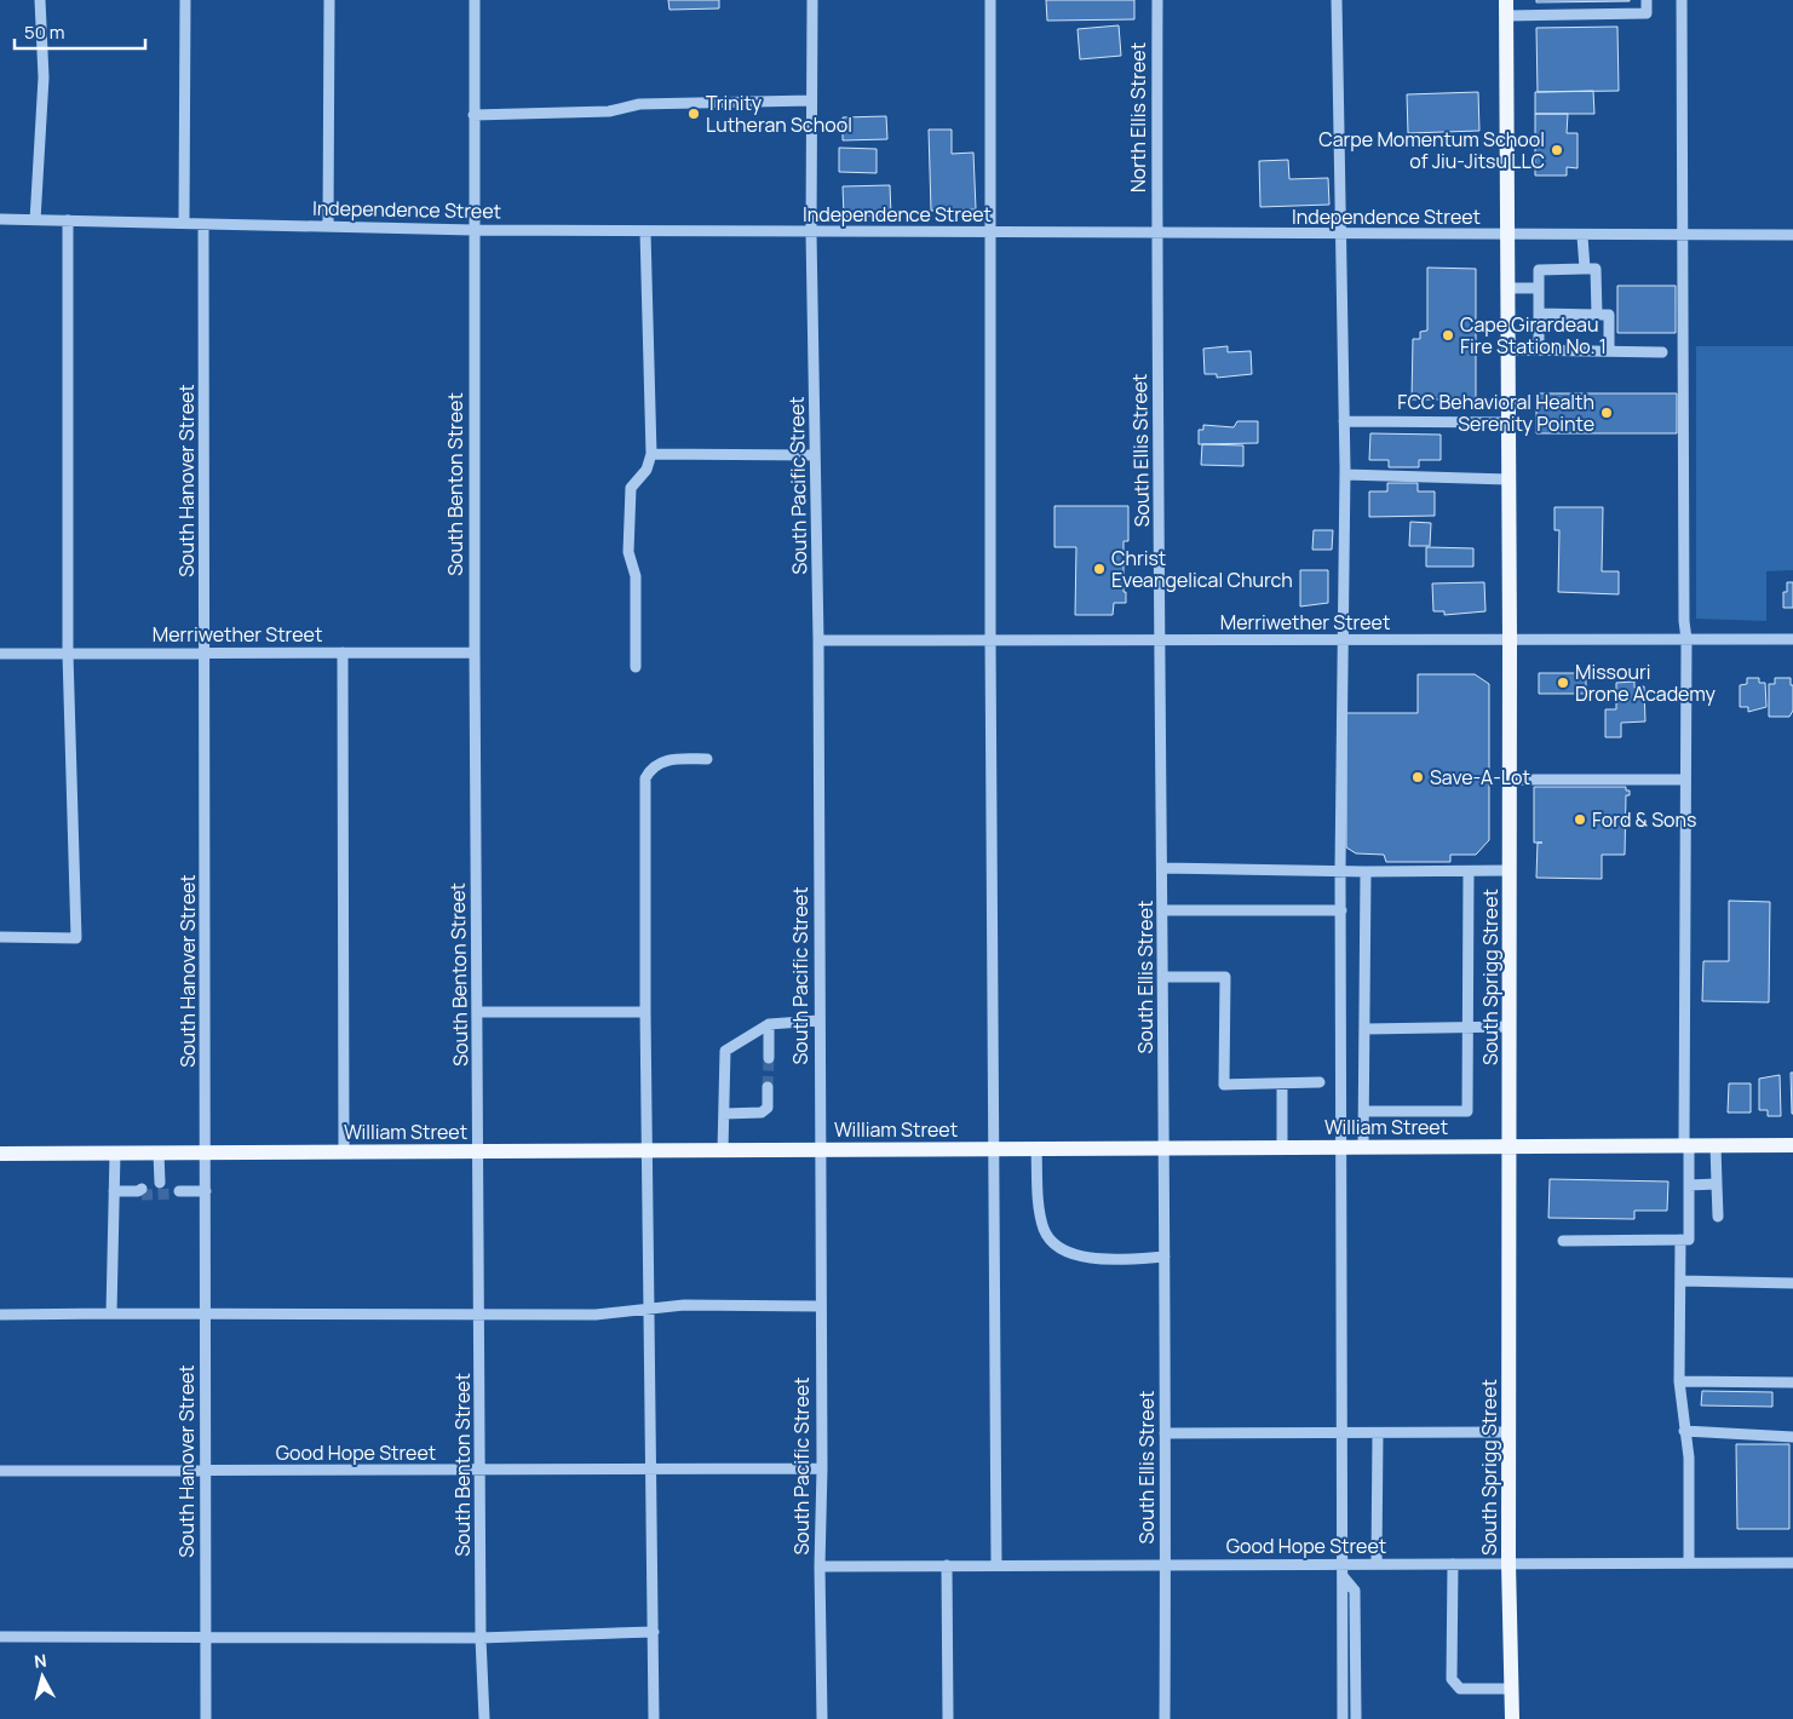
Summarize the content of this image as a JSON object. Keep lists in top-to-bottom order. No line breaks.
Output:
{"streets":{"main road":["South Sprigg Street","William Street"],"street":["North Ellis Street","Independence Street","South Ellis Street","South Hanover Street","South Benton Street","South Pacific Street","Merriwether Street","Good Hope Street"]},"crossings":[["North Ellis Street","Independence Street"],["North Ellis Street","South Ellis Street"],["Independence Street","South Ellis Street"],["Independence Street","South Hanover Street"],["Independence Street","South Benton Street"],["Independence Street","South Pacific Street"],["Independence Street","South Sprigg Street"],["South Ellis Street","Merriwether Street"],["South Ellis Street","William Street"],["South Ellis Street","Good Hope Street"],["South Hanover Street","Merriwether Street"],["South Hanover Street","William Street"],["South Hanover Street","Good Hope Street"],["South Benton Street","Merriwether Street"],["South Benton Street","William Street"],["South Benton Street","Good Hope Street"],["South Pacific Street","Merriwether Street"],["South Pacific Street","William Street"],["South Pacific Street","Good Hope Street"],["Merriwether Street","South Sprigg Street"],["South Sprigg Street","William Street"],["South Sprigg Street","Good Hope Street"]],"places":["Trinity Lutheran School","Carpe Momentum School of Jiu-Jitsu LLC","Cape Girardeau Fire Station No. 1","FCC Behavioral Health Serenity Pointe","Christ Eveangelical Church","Missouri Drone Academy","Save-A-Lot","Ford & Sons"],"scale_bar":"50 m","north":"top"}
